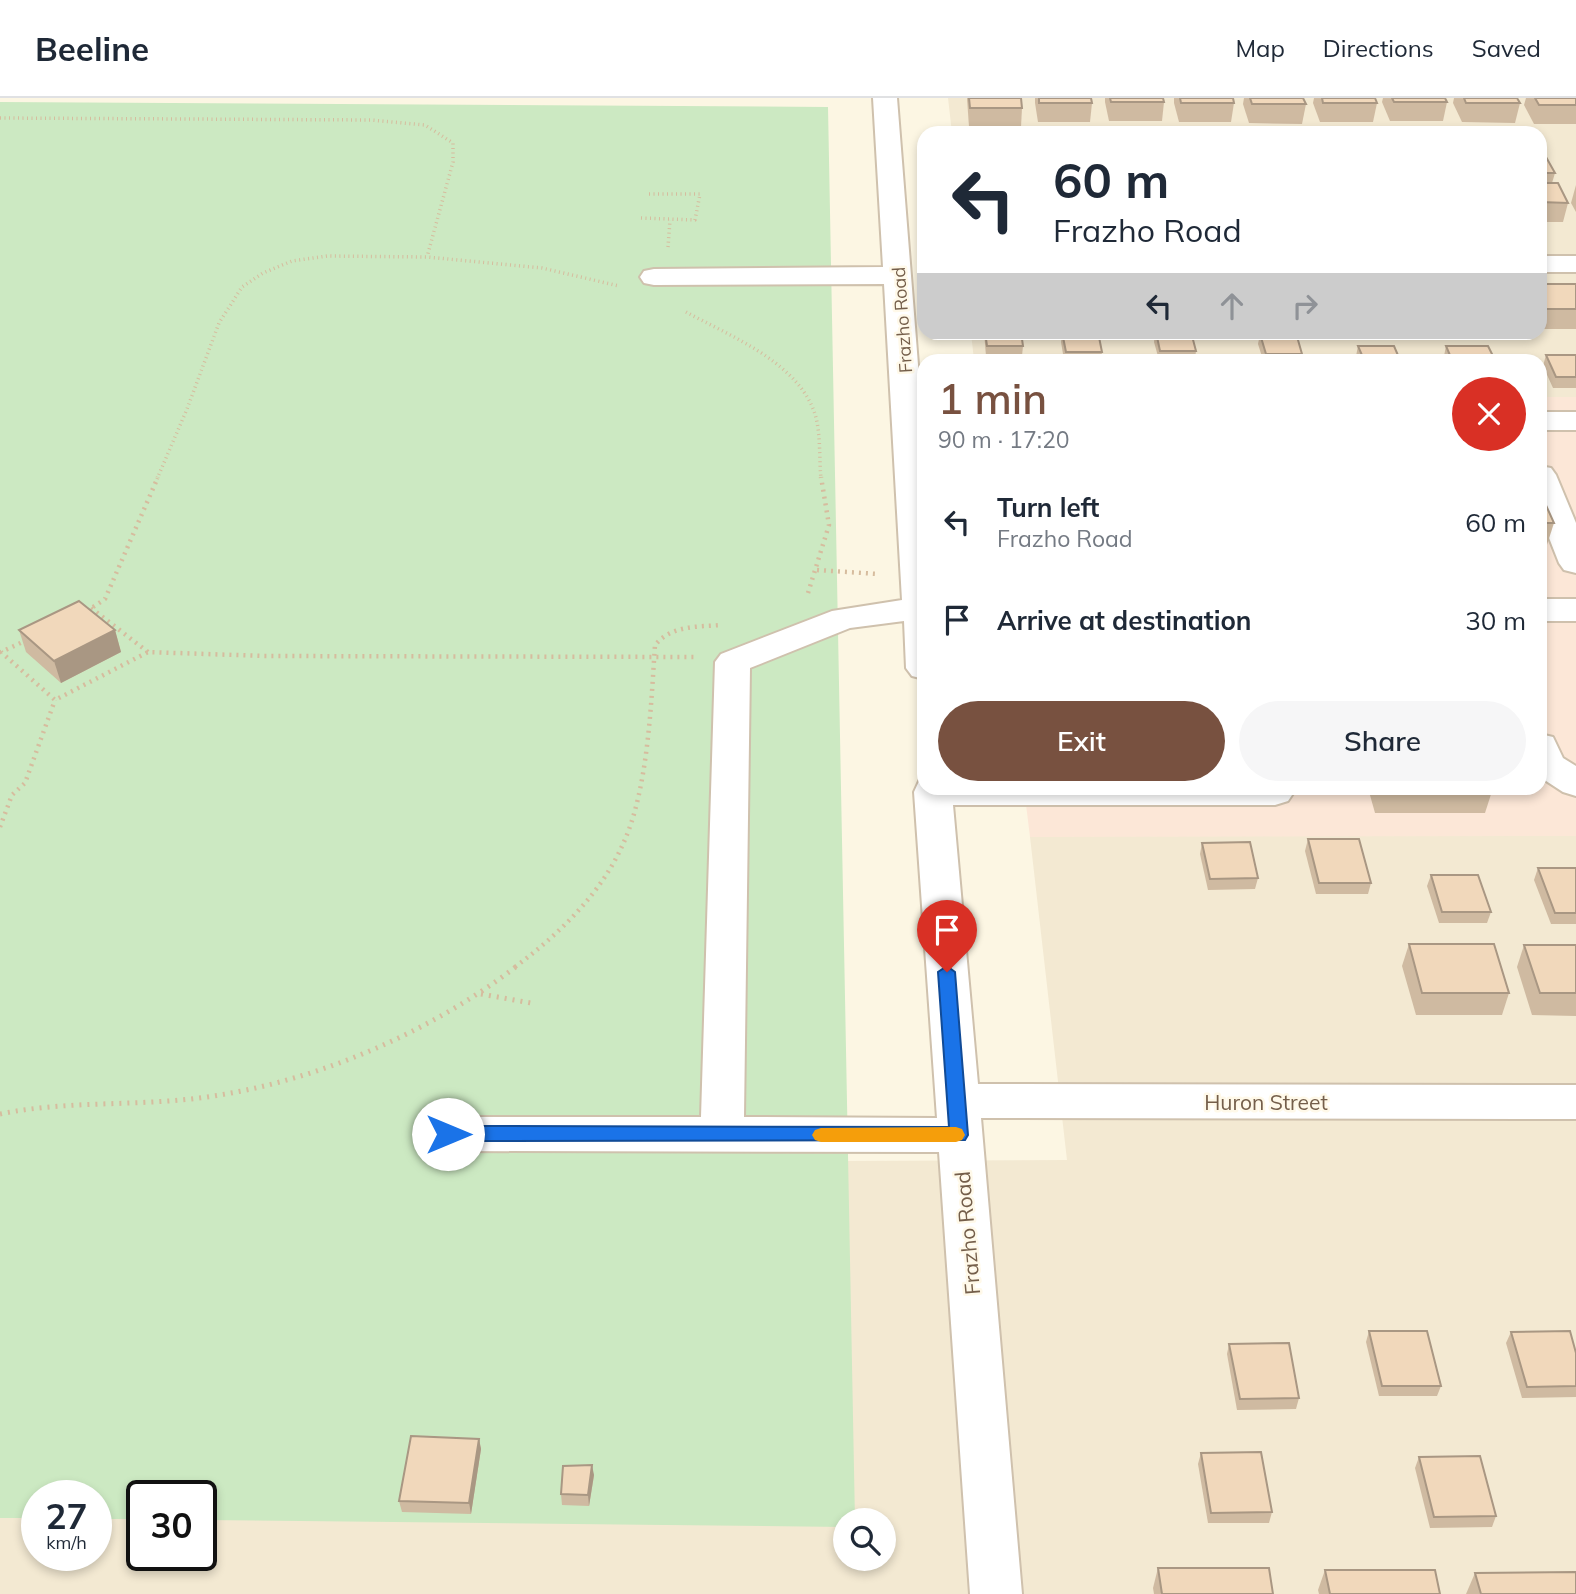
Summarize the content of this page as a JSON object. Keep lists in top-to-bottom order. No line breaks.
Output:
{"streets":{"street":["Frazho Road","Huron Street"]},"crossings":[["Frazho Road","Huron Street"]],"page":{"header":"Beeline","nav":["Map","Directions","Saved"],"turn":["60 m","Frazho Road"],"heading":["1 min","90 m · 17:20"],"list":[{"name":"Turn left","note":"Frazho Road","value":"60 m"},{"name":"Arrive at destination","value":"30 m"}],"buttons":["Exit","Share"],"speed":"27 km/h","limit":"30"}}
